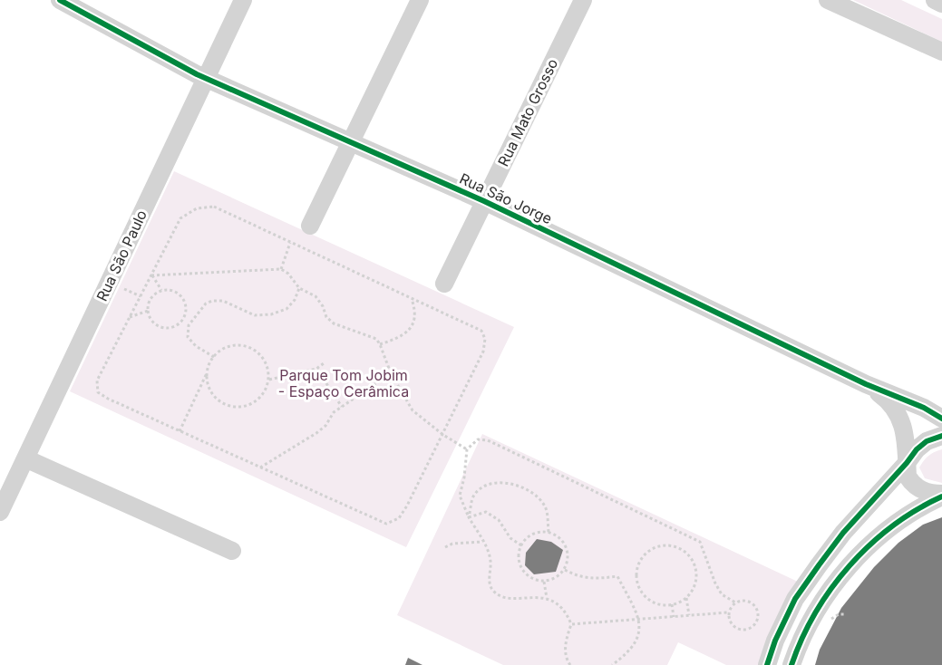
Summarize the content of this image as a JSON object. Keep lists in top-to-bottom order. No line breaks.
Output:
{"streets":{"street":["Rua Mato Grosso","Rua São Jorge","Rua São Paulo"]},"crossings":[["Rua Mato Grosso","Rua São Jorge"],["Rua São Jorge","Rua São Paulo"]],"parks":["Parque Tom Jobim - Espaço Cerâmica"]}
